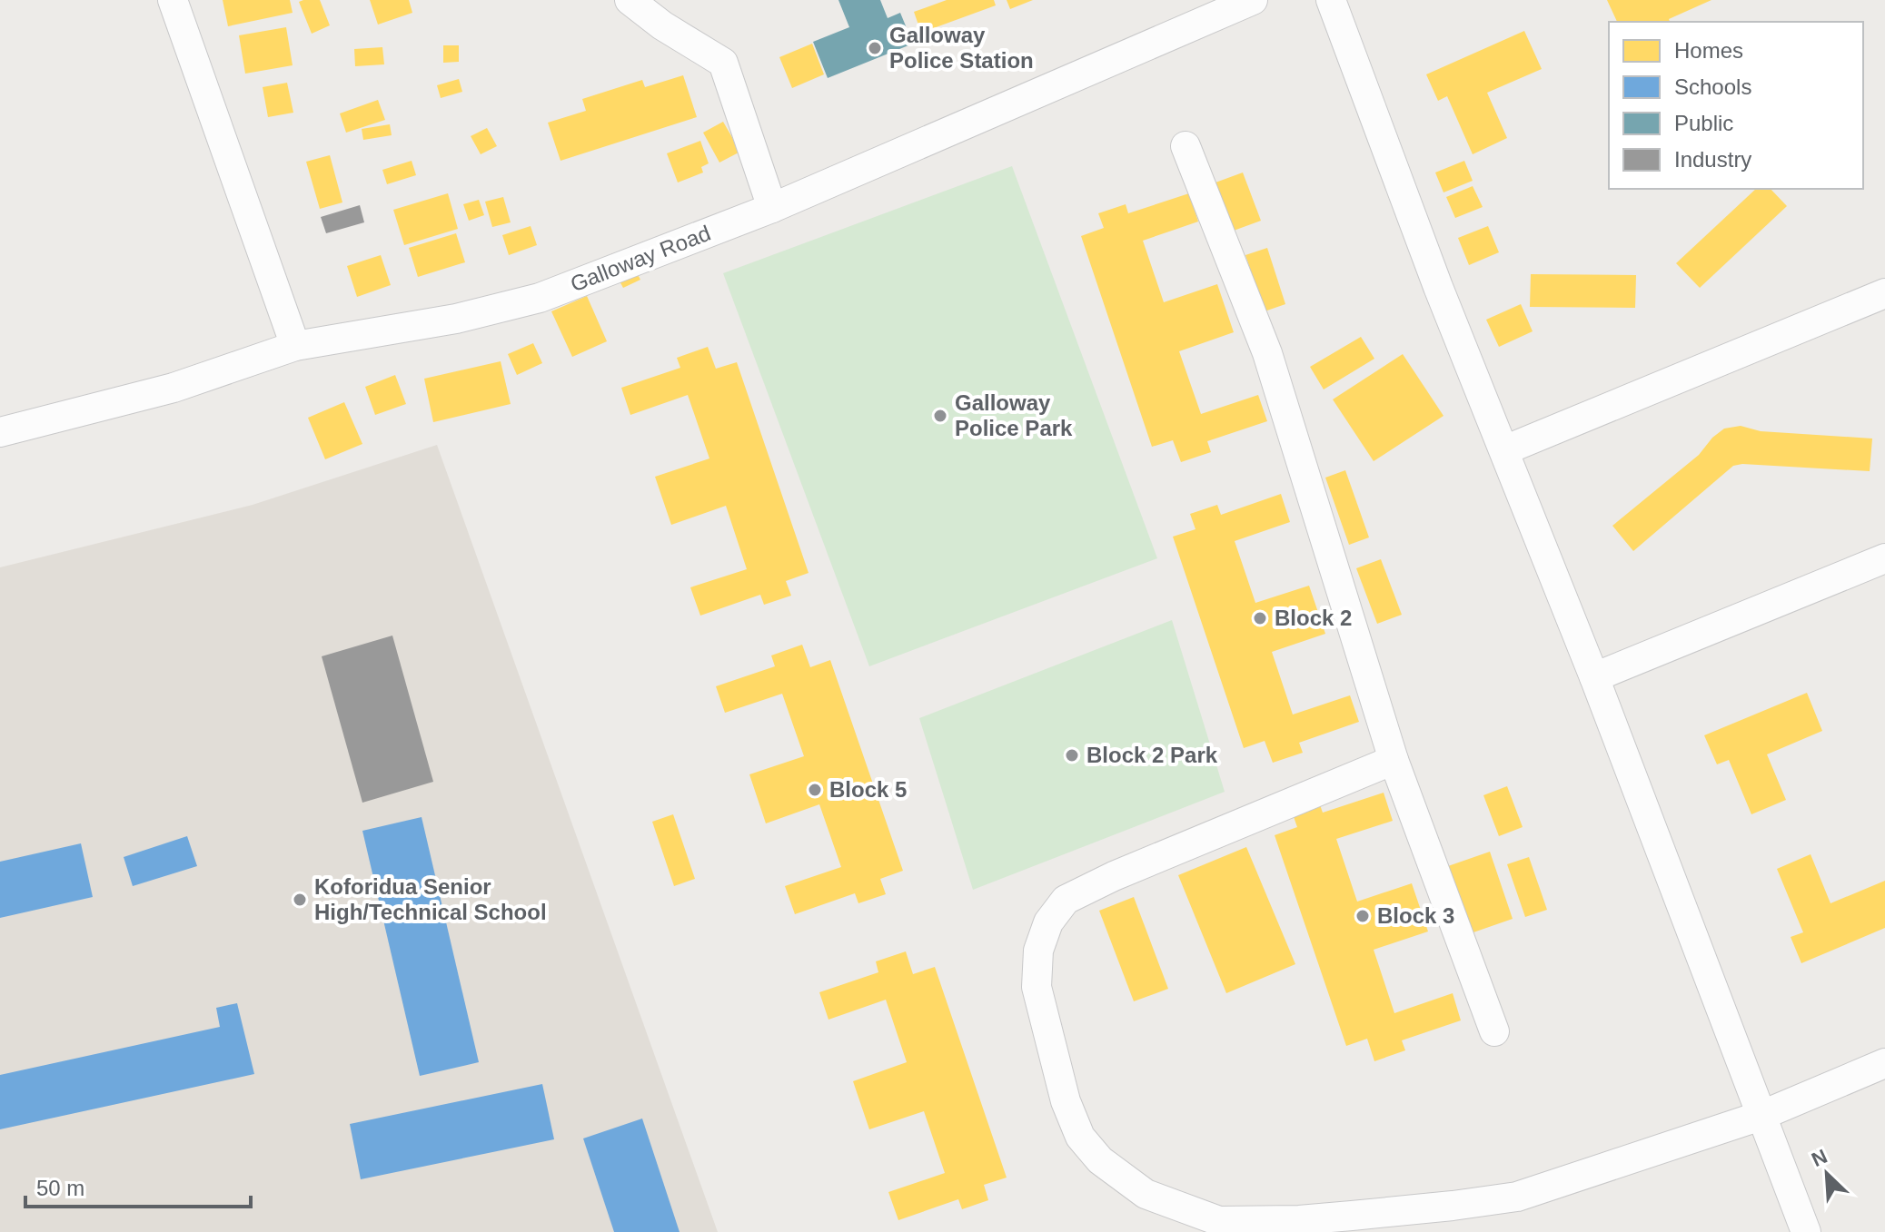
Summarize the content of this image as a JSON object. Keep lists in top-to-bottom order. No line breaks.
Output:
{"streets":{"street":["Galloway Road"]},"places":["Galloway Police Station","Galloway Police Park","Block 2","Block 2 Park","Block 5","Koforidua Senior High/Technical School","Block 3"],"legend":["Homes","Schools","Public","Industry"],"scale_bar":"50 m","north":"top left"}
